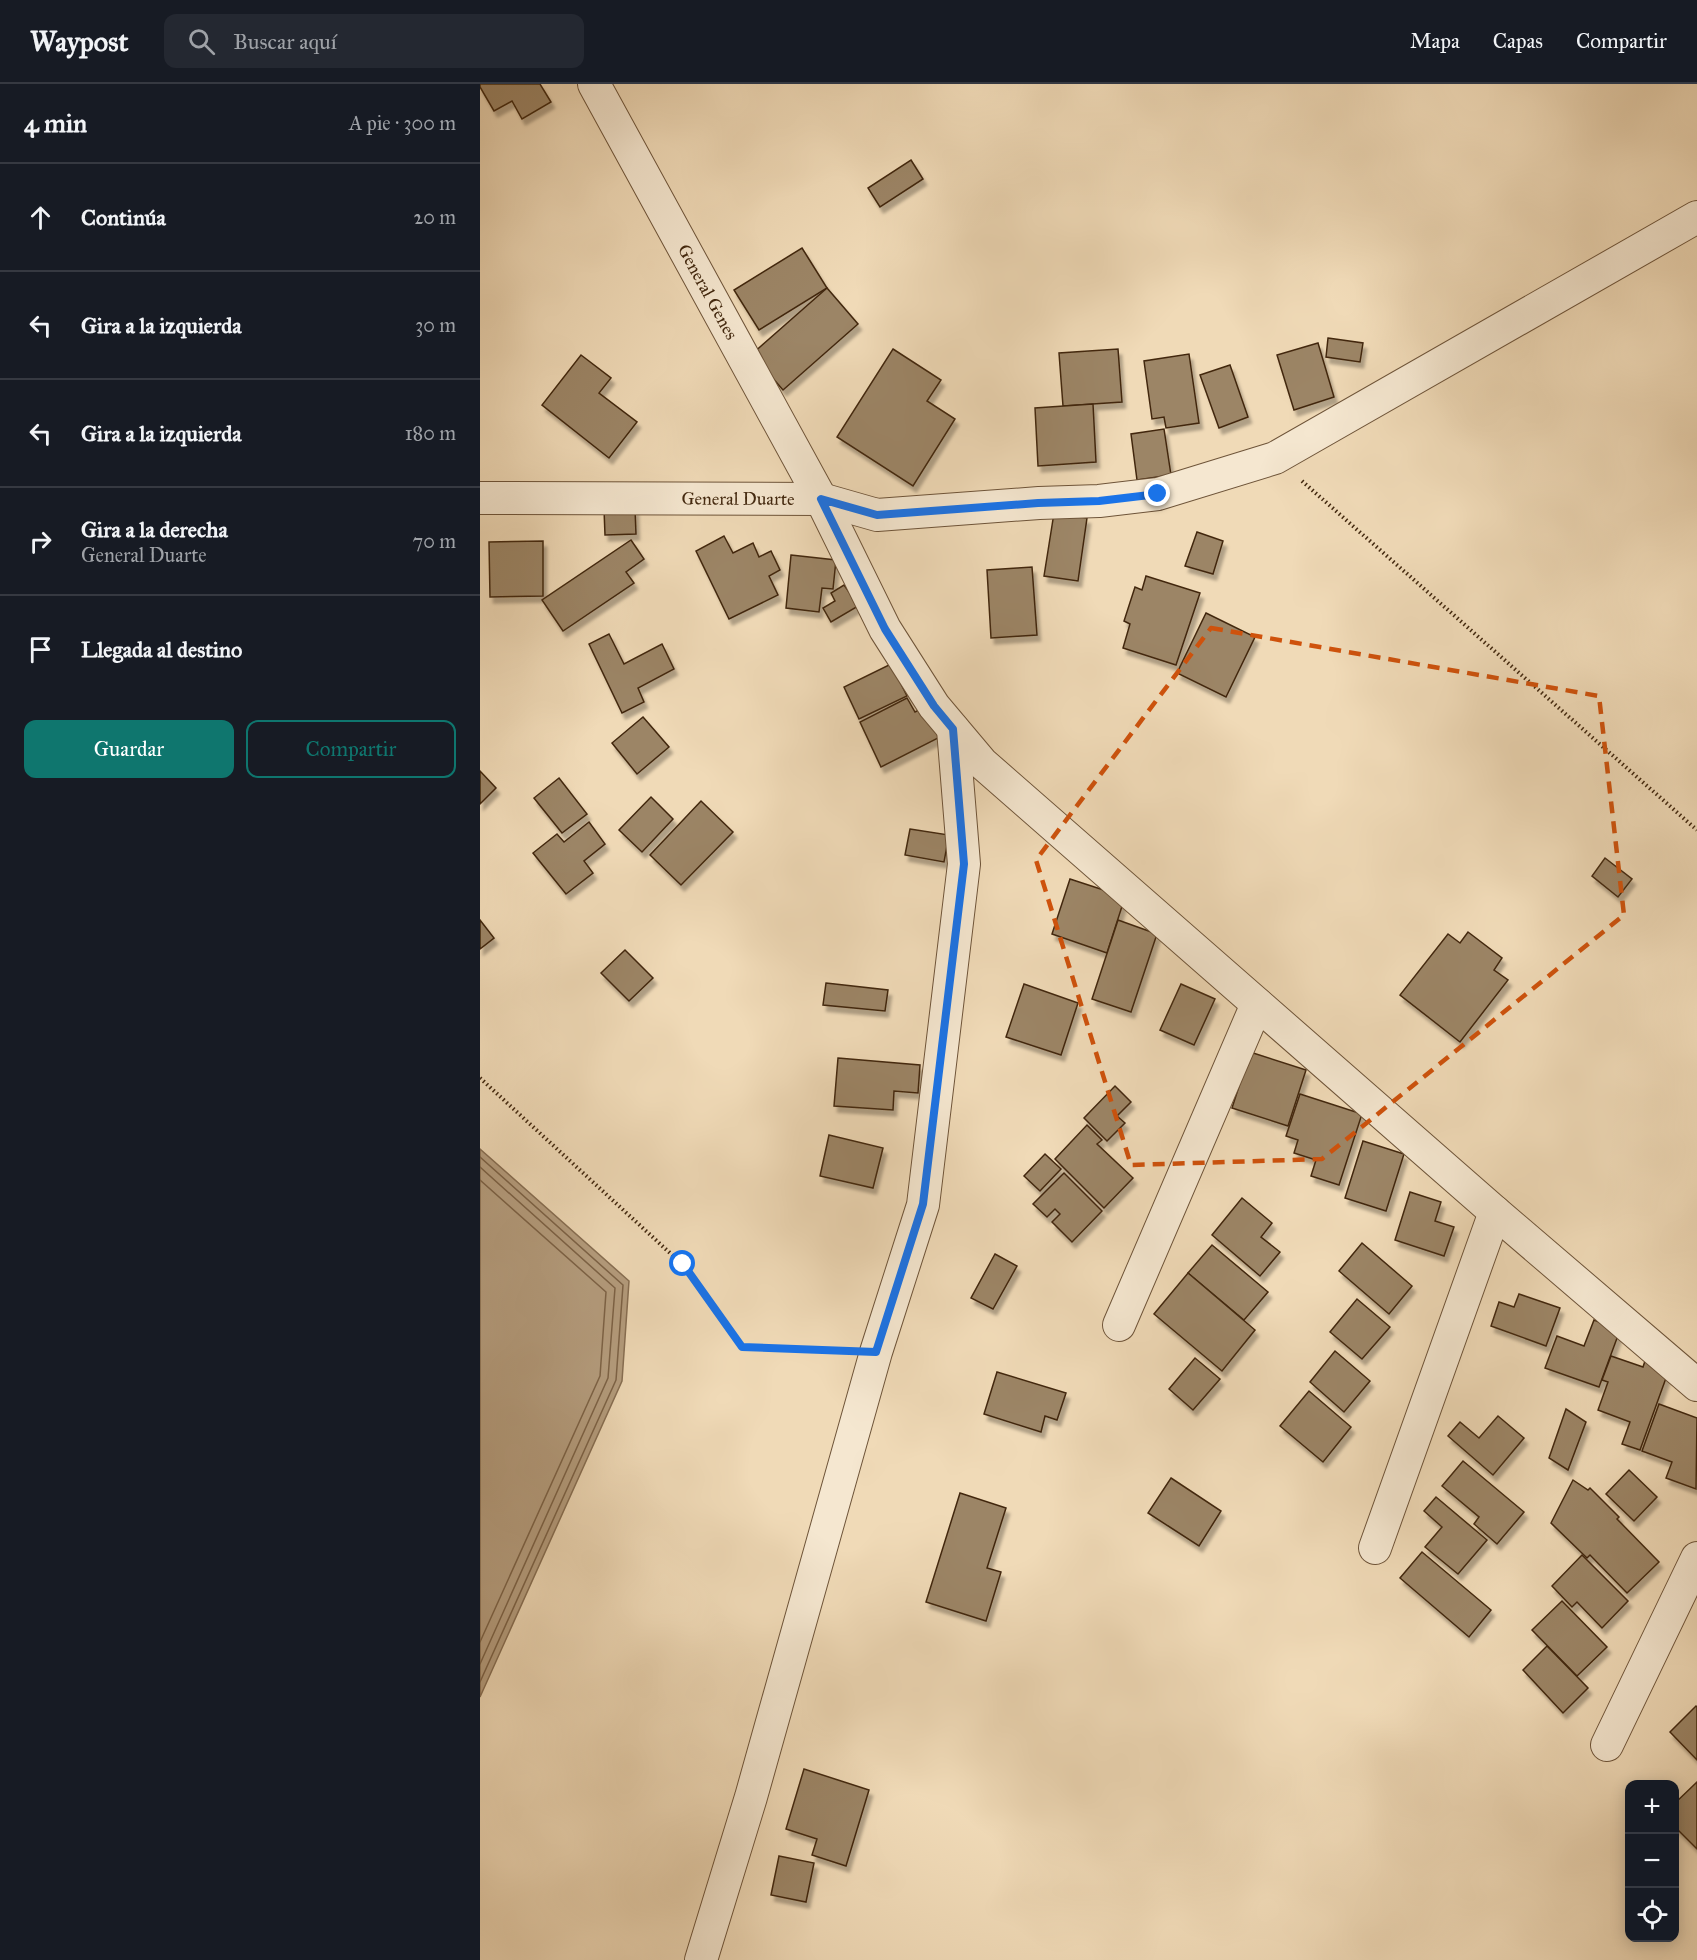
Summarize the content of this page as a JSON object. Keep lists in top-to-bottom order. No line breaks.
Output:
{"streets":{"street":["General Genes","General Duarte"]},"crossings":[["General Genes","General Duarte"]],"page":{"header":"Waypost","search":"Buscar aquí","nav":["Mapa","Capas","Compartir"],"heading":["4 min","A pie · 300 m"],"list":[["Continúa","20 m"],["Gira a la izquierda","30 m"],["Gira a la izquierda","180 m"],["Gira a la derecha","General Duarte","70 m"],"Llegada al destino"],"buttons":["Guardar","Compartir"],"map_buttons":["+","−"]}}
